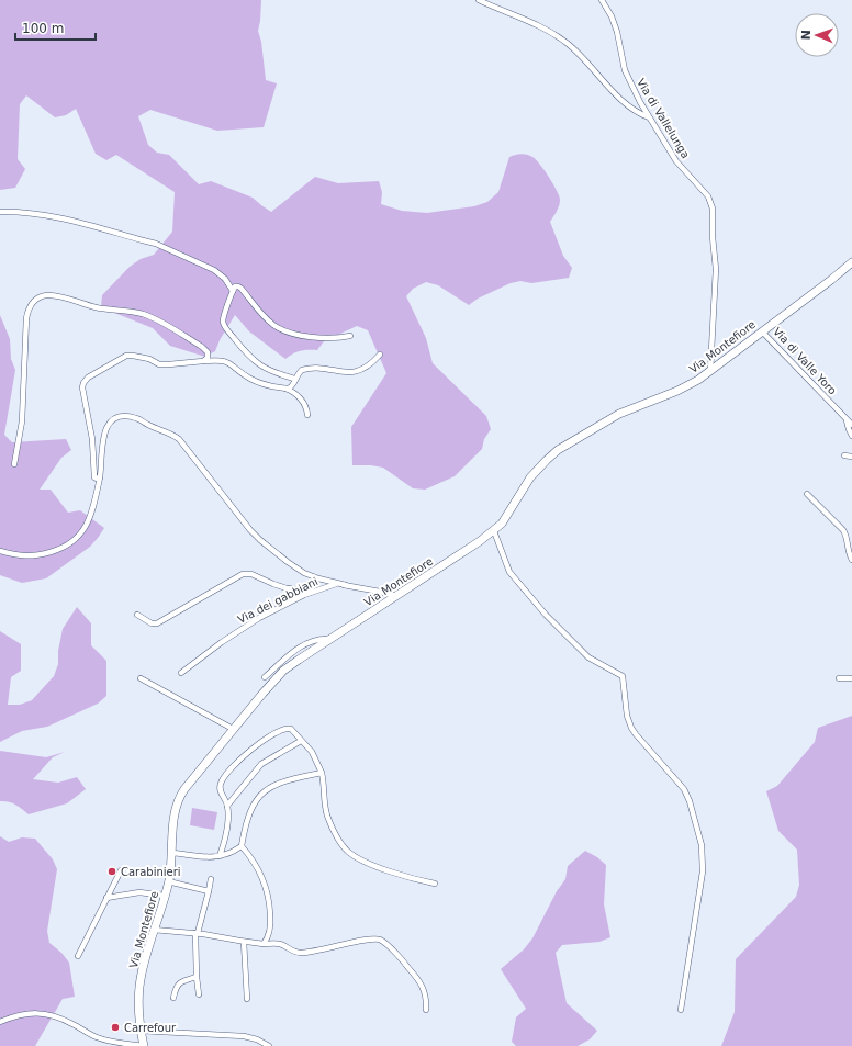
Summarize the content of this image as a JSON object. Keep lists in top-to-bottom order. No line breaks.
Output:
{"streets":{"main road":["Via Montefiore"],"street":["Via di Vallelunga","Via di Valle Yoro","Via dei gabbiani"]},"crossings":[["Via di Vallelunga","Via Montefiore"],["Via Montefiore","Via di Valle Yoro"],["Via Montefiore","Via dei gabbiani"]],"places":["Carabinieri","Carrefour"],"scale_bar":"100 m","north":"left"}
